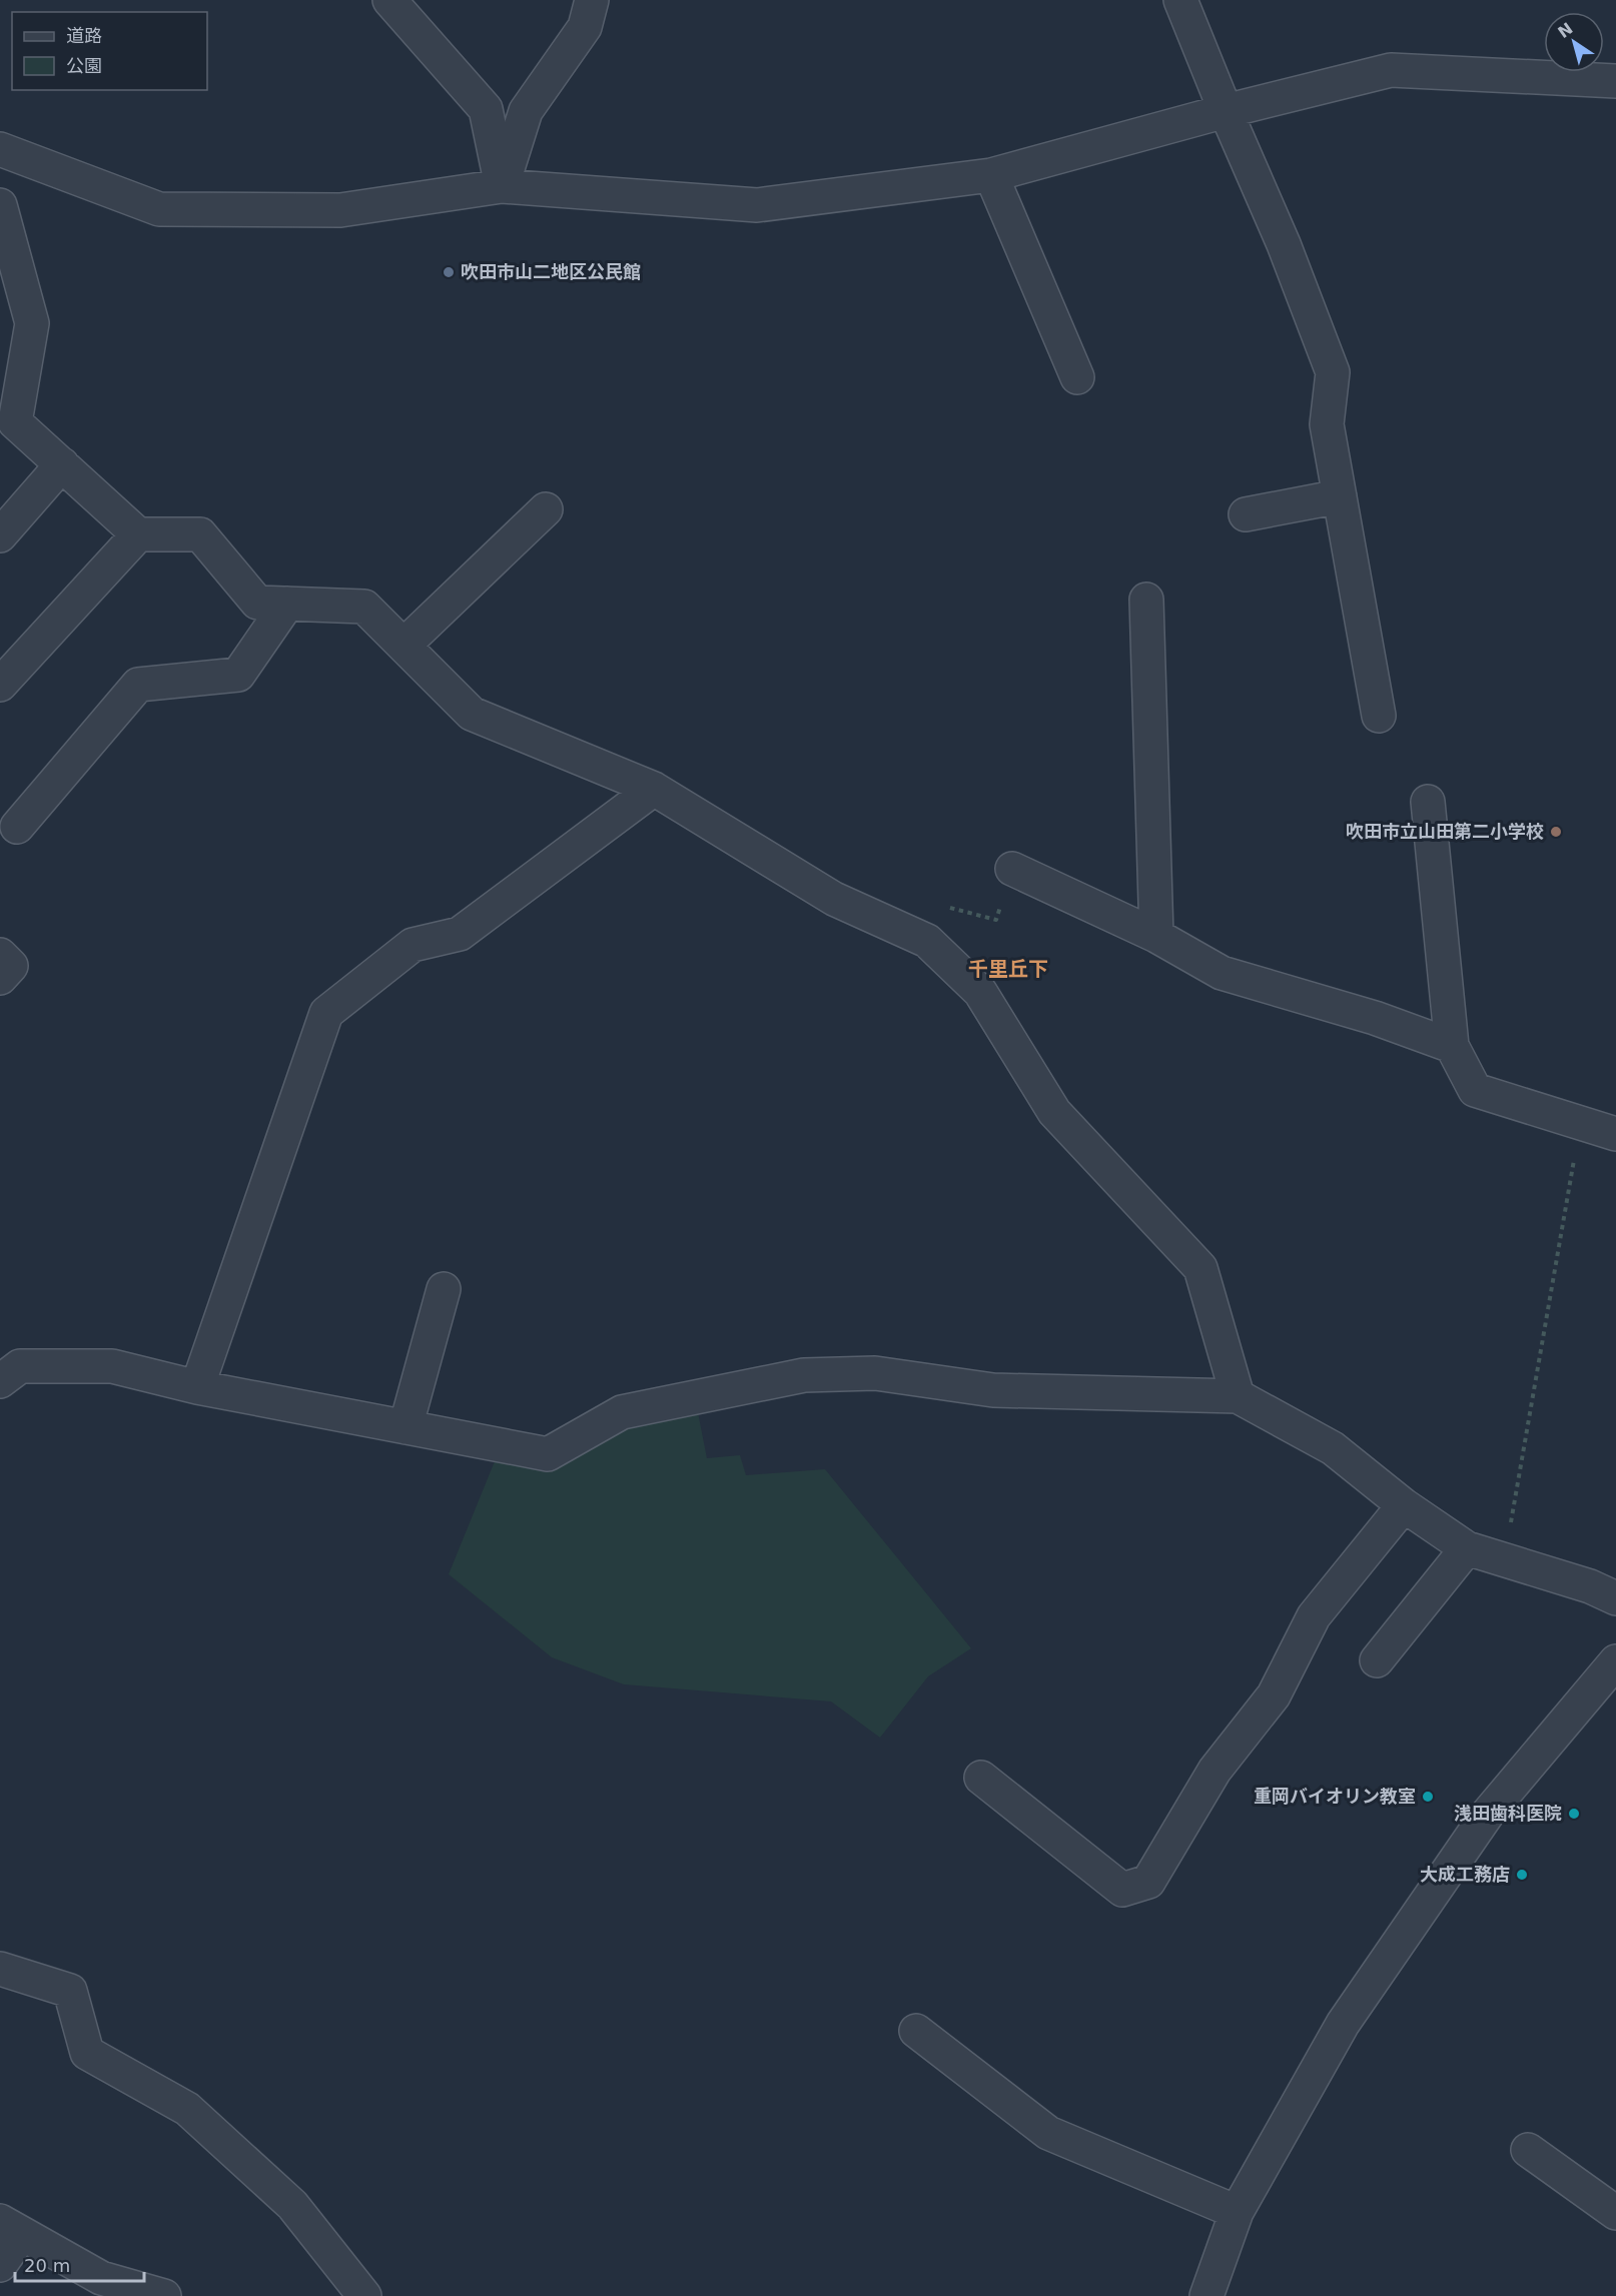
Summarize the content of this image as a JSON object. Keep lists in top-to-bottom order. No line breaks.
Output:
{"districts":["千里丘下"],"places":["吹田市山二地区公民館","吹田市立山田第二小学校","重岡バイオリン教室","浅田歯科医院","大成工務店"],"legend":["道路","公園"],"scale_bar":"20 m","north":"top left"}
